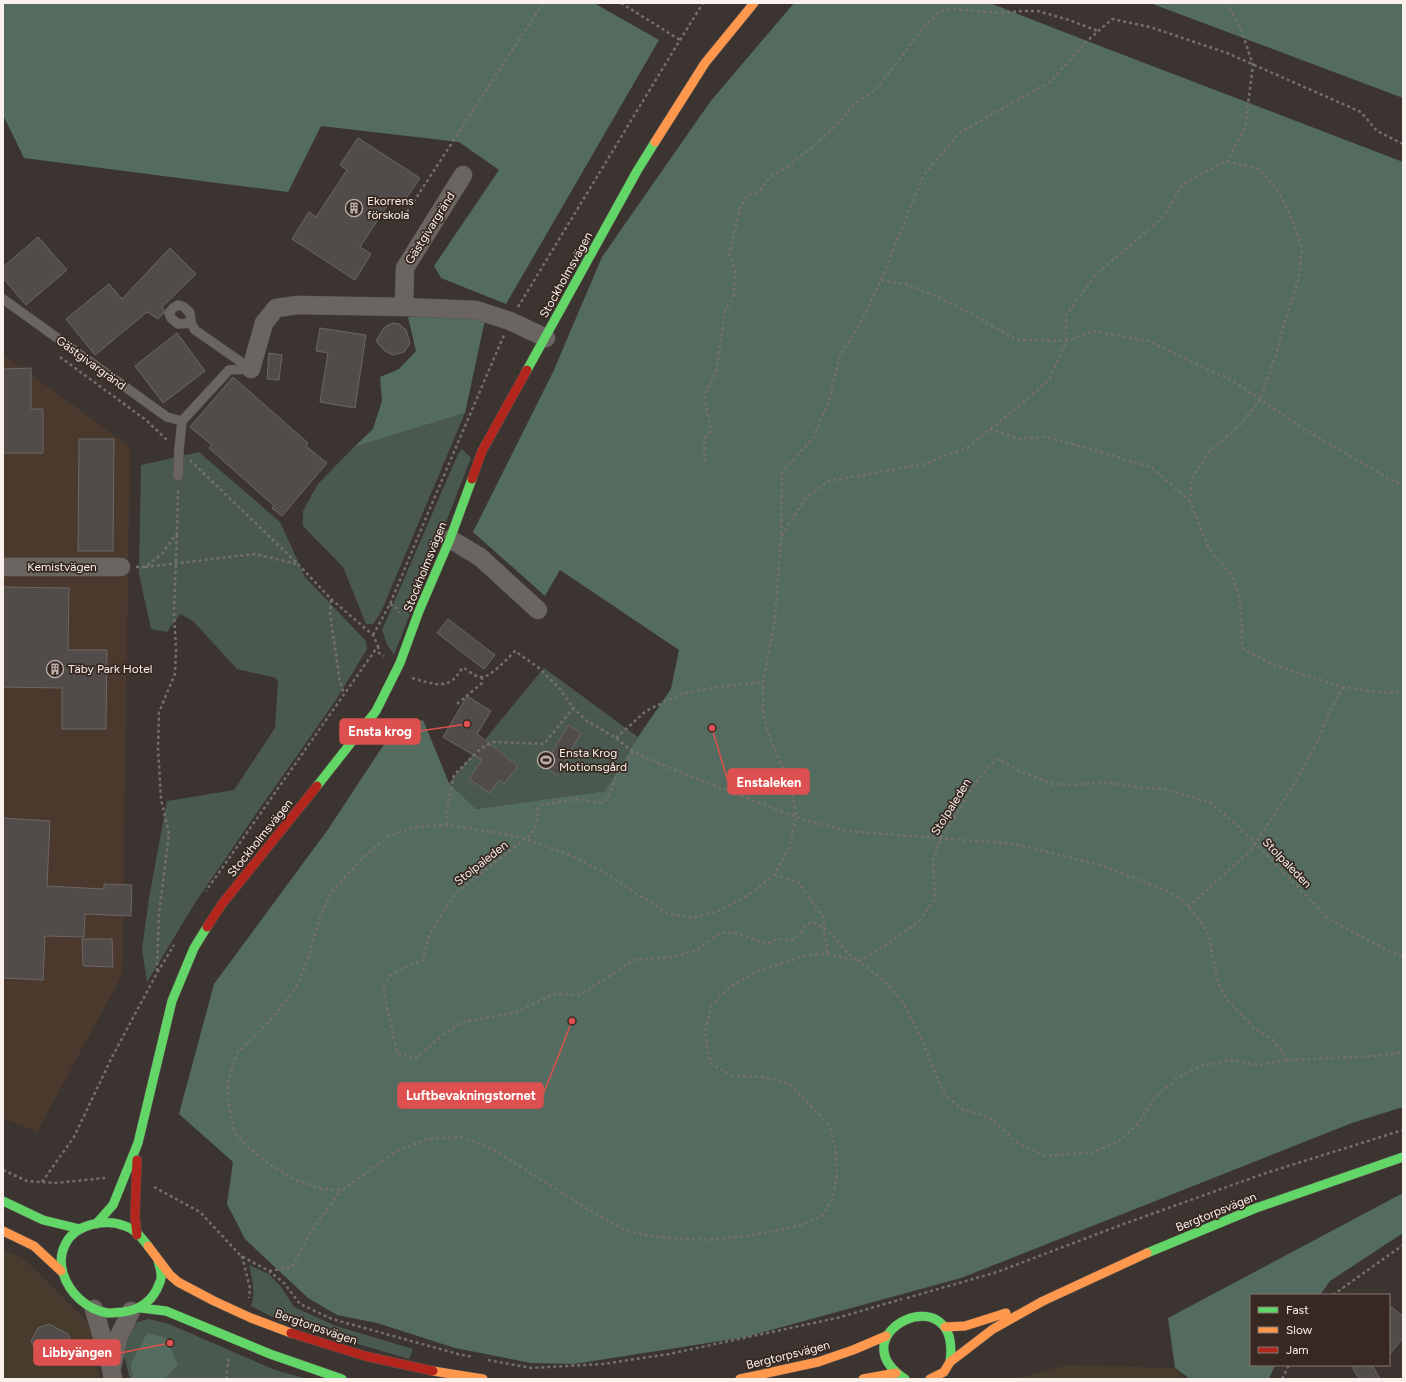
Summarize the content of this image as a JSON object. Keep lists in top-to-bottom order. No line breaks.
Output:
{"streets":{"main road":["Stockholmsvägen","Bergtorpsvägen"],"street":["Gästgivargränd","Kemistvägen"],"path":["Stolpaleden"]},"crossings":[["Stockholmsvägen","Bergtorpsvägen"]],"places":{"building":["Ekorrens förskola","Täby Park Hotel"],"other":["Ensta krog","Enstaleken","Luftbevakningstornet","Libbyängen"],"sports":["Ensta Krog Motionsgård"]},"legend":["Fast","Slow","Jam"]}
